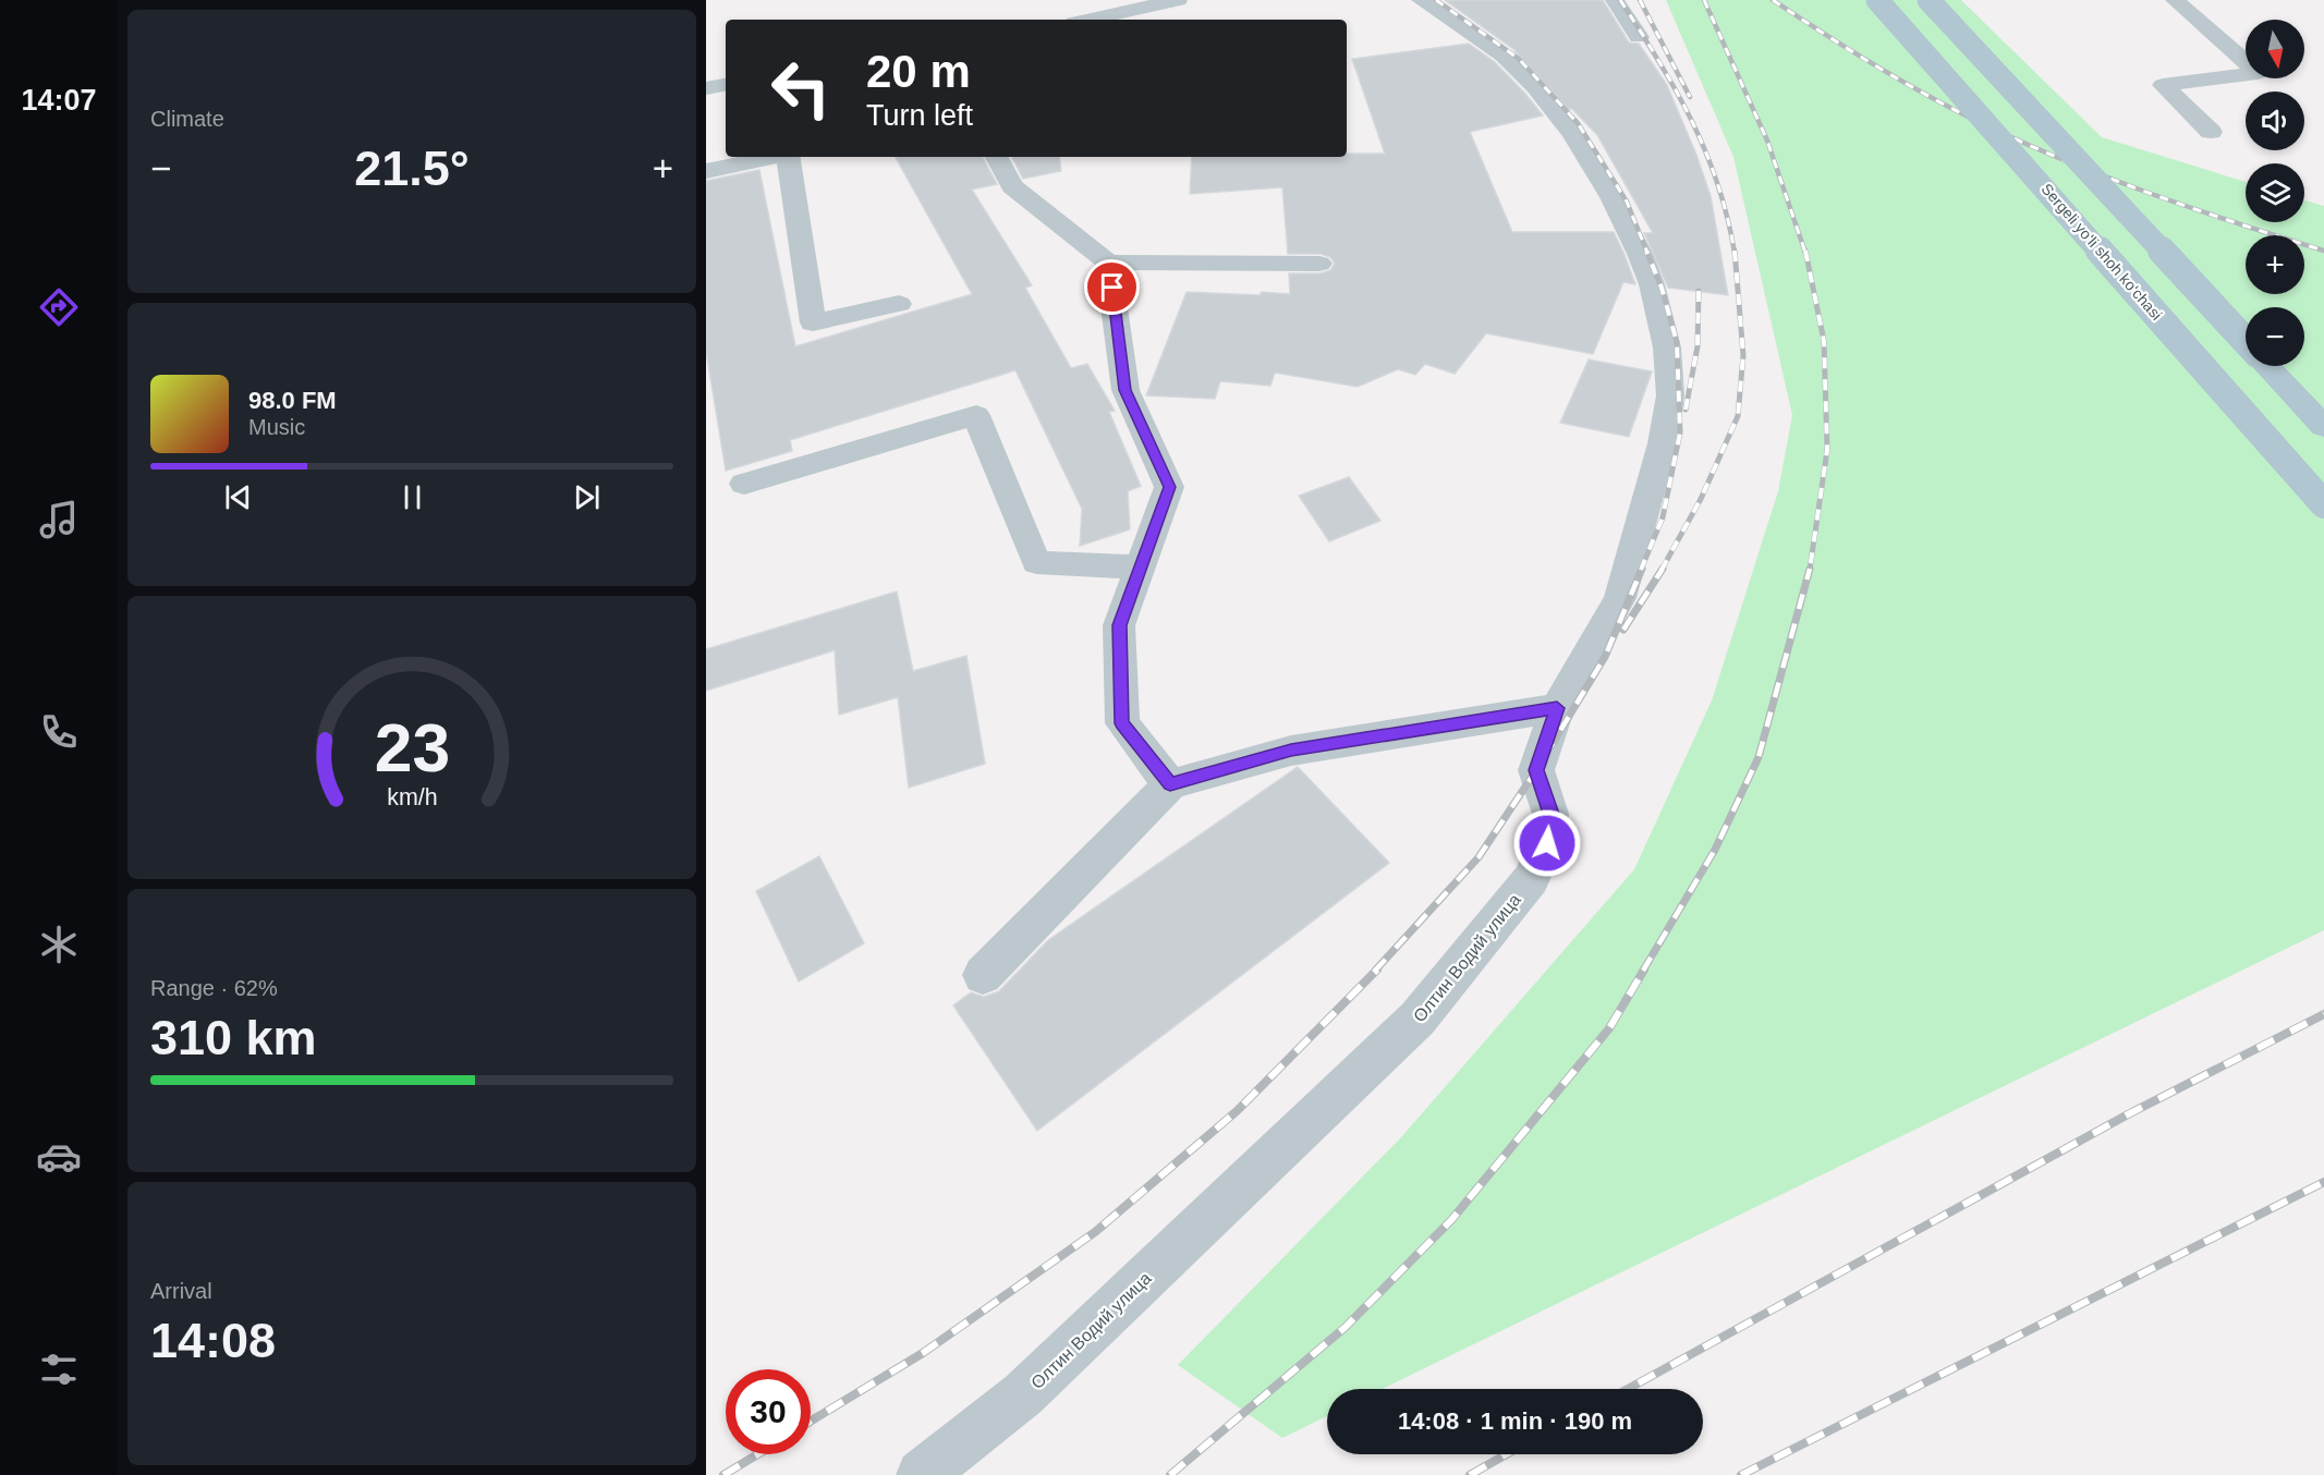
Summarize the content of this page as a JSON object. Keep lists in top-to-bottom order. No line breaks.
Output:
{"streets":{"main road":["Sergeli yo‘li shoh ko‘chasi"],"street":["Олтин Водий улица"]},"north":"bottom","page":{"tabs":"14:07","tile":["Climate",["Range · 62%","310 km"],["Arrival","14:08"]],"map_buttons":["+","−"],"turn":["20 m","Turn left"],"heat":["−","21.5°","+"],"song":["98.0 FM","Music"],"limit":"30","trip":"14:08 · 1 min · 190 m","gauge":["23","km/h"]}}
